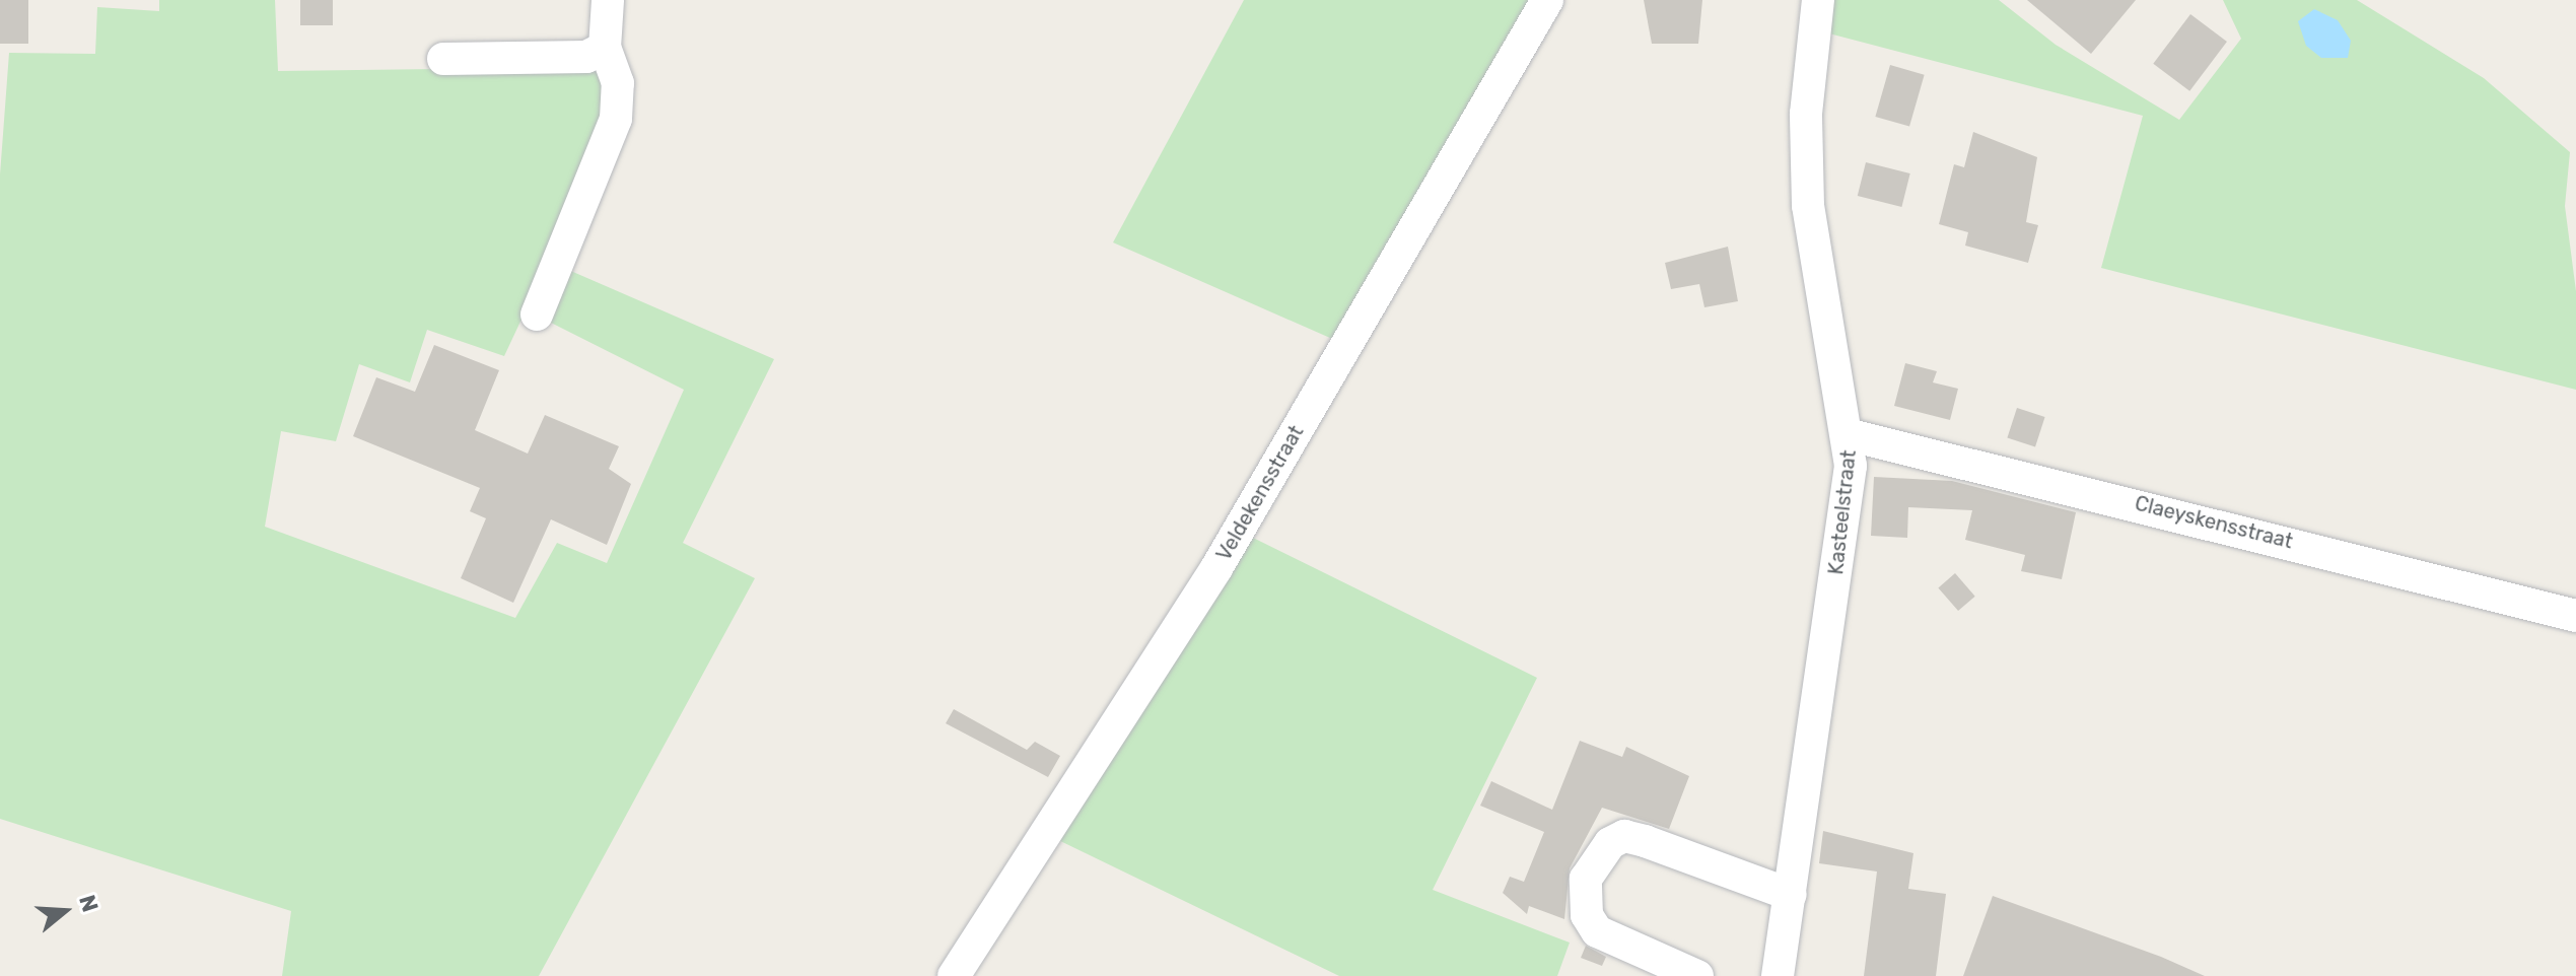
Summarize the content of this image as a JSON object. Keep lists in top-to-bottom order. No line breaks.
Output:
{"streets":{"street":["Veldekensstraat","Kasteelstraat","Claeyskensstraat"]},"crossings":[["Kasteelstraat","Claeyskensstraat"]],"north":"right"}
